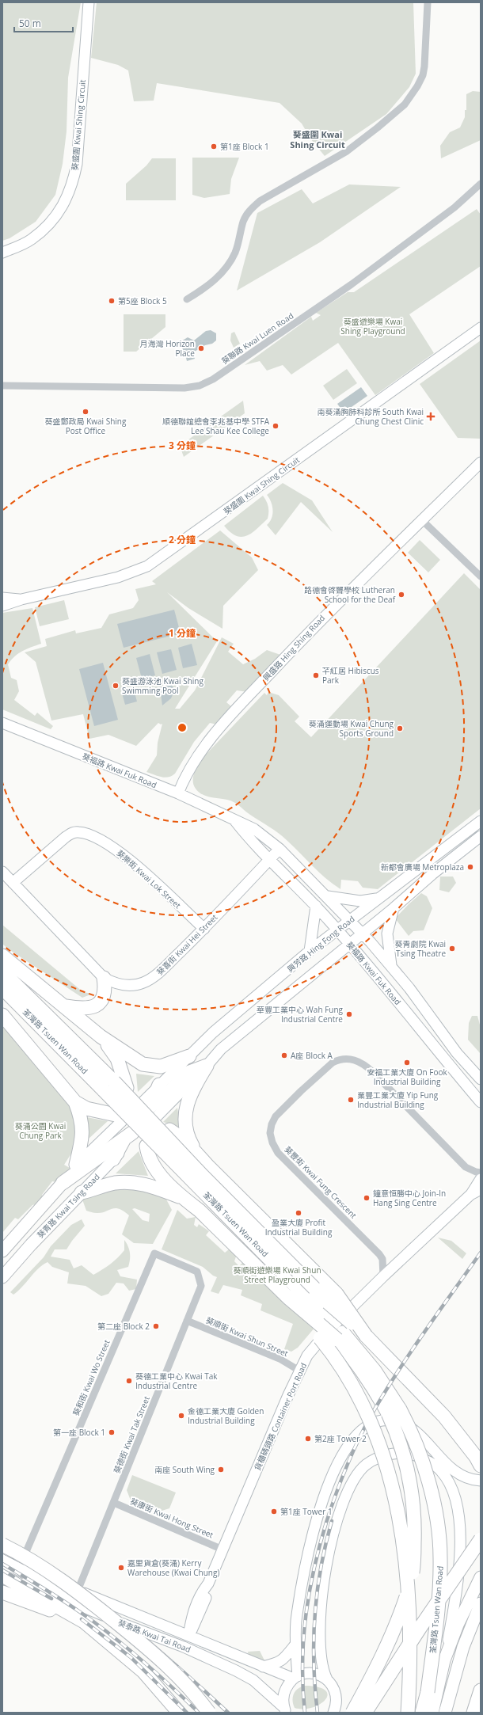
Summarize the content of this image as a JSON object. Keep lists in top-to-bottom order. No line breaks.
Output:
{"streets":{"highway":["荃灣路 Tsuen Wan Road"],"main road":["葵盛圍 Kwai Shing Circuit","興盛路 Hing Shing Road","葵福路 Kwai Fuk Road","葵樂街 Kwai Lok Street","興芳路 Hing Fong Road","葵喜街 Kwai Hei Street","葵青路 Kwai Tsing Road","貨櫃碼頭路 Container Port Road","葵泰路 Kwai Tai Road"],"street":["葵聯路 Kwai Luen Road","葵豐街 Kwai Fung Crescent","葵順街 Kwai Shun Street","葵和街 Kwai Wo Street","葵德街 Kwai Tak Street","葵康街 Kwai Hong Street"]},"crossings":[["興盛路 Hing Shing Road","葵福路 Kwai Fuk Road"],["葵福路 Kwai Fuk Road","興芳路 Hing Fong Road"],["葵福路 Kwai Fuk Road","葵喜街 Kwai Hei Street"],["葵樂街 Kwai Lok Street","葵喜街 Kwai Hei Street"],["葵豐街 Kwai Fung Crescent","貨櫃碼頭路 Container Port Road"],["葵順街 Kwai Shun Street","貨櫃碼頭路 Container Port Road"],["葵順街 Kwai Shun Street","葵德街 Kwai Tak Street"],["葵和街 Kwai Wo Street","葵德街 Kwai Tak Street"],["葵和街 Kwai Wo Street","葵泰路 Kwai Tai Road"],["貨櫃碼頭路 Container Port Road","葵康街 Kwai Hong Street"],["貨櫃碼頭路 Container Port Road","葵泰路 Kwai Tai Road"],["葵德街 Kwai Tak Street","葵康街 Kwai Hong Street"],["葵德街 Kwai Tak Street","葵泰路 Kwai Tai Road"]],"districts":["葵盛圍 Kwai Shing Circuit"],"parks":["葵盛遊樂場 Kwai Shing Playground","葵涌公園 Kwai Chung Park","葵順街遊樂場 Kwai Shun Street Playground"],"places":{"other":["第1座 Block 1","第5座 Block 5","月海灣 Horizon Place","葵盛郵政局 Kwai Shing Post Office","順德聯誼總會李兆基中學 STFA Lee Shau Kee College","路德會啓聾學校 Lutheran School for the Deaf","芊紅居 Hibiscus Park","葵盛游泳池 Kwai Shing Swimming Pool","葵涌運動場 Kwai Chung Sports Ground","新都會廣場 Metroplaza","葵青劇院 Kwai Tsing Theatre","華豐工業中心 Wah Fung Industrial Centre","A座 Block A","安福工業大廈 On Fook Industrial Building","業豐工業大廈 Yip Fung Industrial Building","鐘意恒勝中心 Join-In Hang Sing Centre","盈業大廈 Profit Industrial Building","第二座 Block 2","葵德工業中心 Kwai Tak Industrial Centre","金德工業大廈 Golden Industrial Building","第一座 Block 1","第2座 Tower 2","南座 South Wing","第1座 Tower 1","嘉里貨倉(葵涌) Kerry Warehouse (Kwai Chung)"],"health":["南葵涌胸肺科診所 South Kwai Chung Chest Clinic"]},"scale_bar":"50 m","rings":["3 分鐘","2 分鐘","1 分鐘"]}
